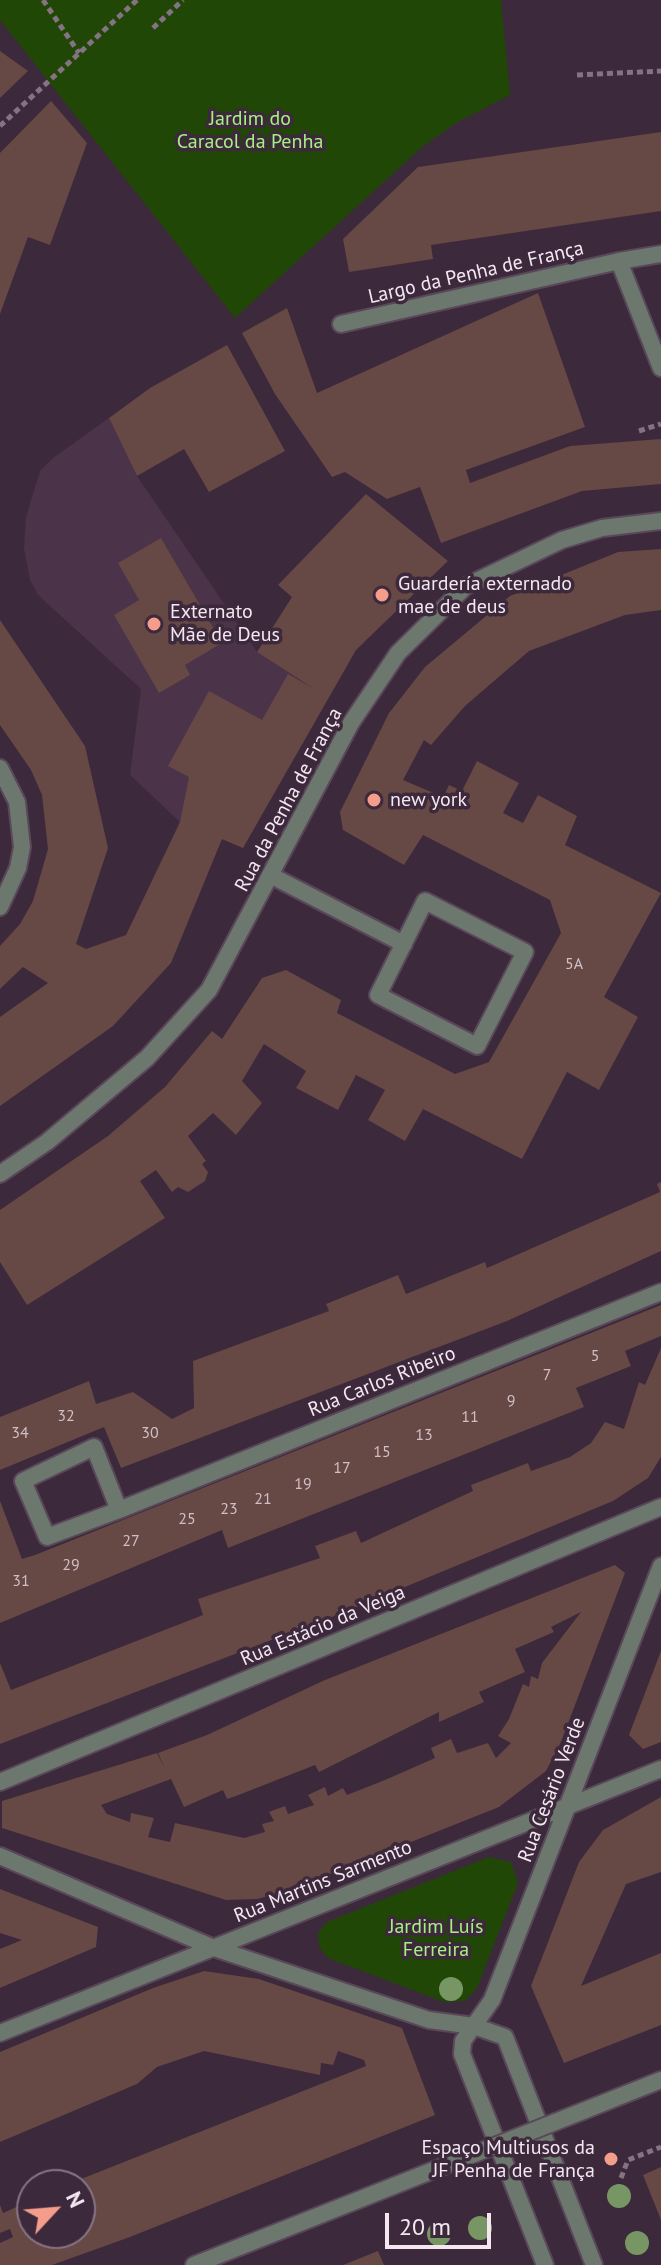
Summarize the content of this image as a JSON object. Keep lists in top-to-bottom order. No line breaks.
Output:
{"streets":{"street":["Largo da Penha de França","Rua da Penha de França","Rua Carlos Ribeiro","Rua Estácio da Veiga","Rua Cesário Verde","Rua Martins Sarmento"]},"crossings":[["Rua Cesário Verde","Rua Martins Sarmento"]],"parks":["Jardim do Caracol da Penha","Jardim Luís Ferreira"],"places":["Guardería externado mae de deus","Externato Mãe de Deus","new york","Espaço Multiusos da JF Penha de França"],"house_numbers":["5A","5","7","9","32","11","34","30","13","15","17","19","21","23","25","27","29","31"],"scale_bar":"20 m","north":"top right"}
